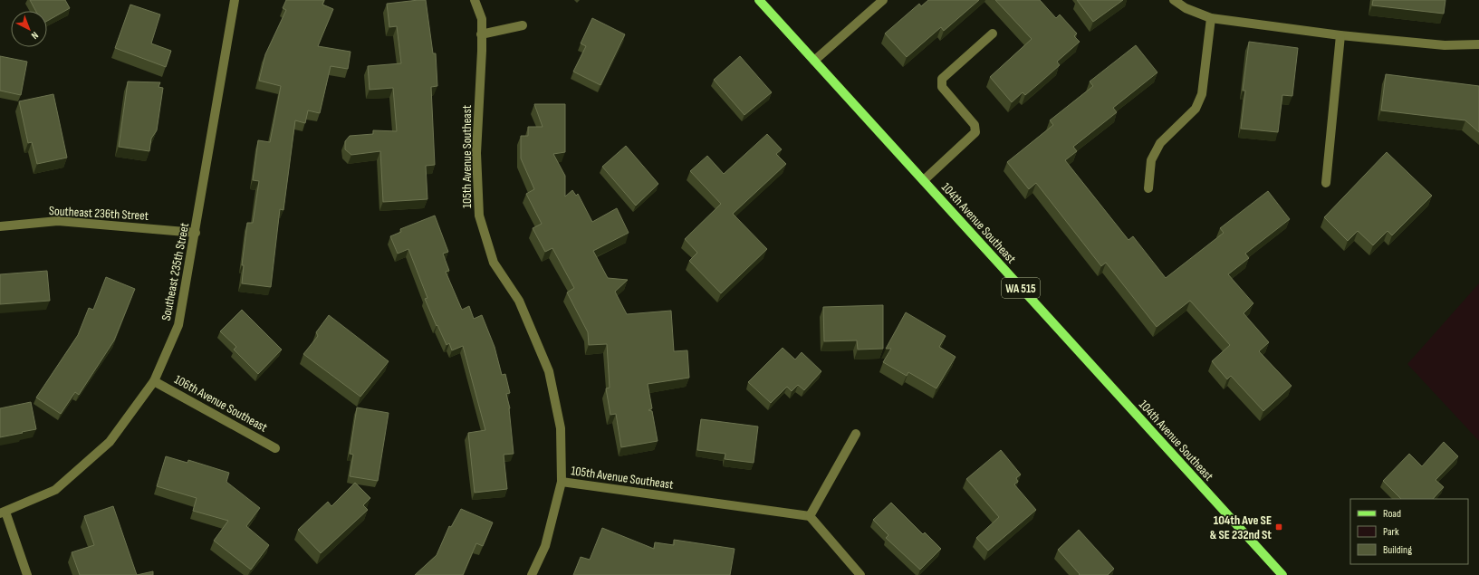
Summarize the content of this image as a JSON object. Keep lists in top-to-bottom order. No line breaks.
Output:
{"streets":{"main road":["104th Avenue Southeast","WA 515"],"street":["105th Avenue Southeast","Southeast 236th Street","Southeast 235th Street","106th Avenue Southeast"]},"crossings":[["Southeast 236th Street","Southeast 235th Street"],["Southeast 235th Street","106th Avenue Southeast"]],"places":{"transit":["104th Ave SE & SE 232nd St"]},"legend":["Road","Park","Building"],"north":"bottom right"}
